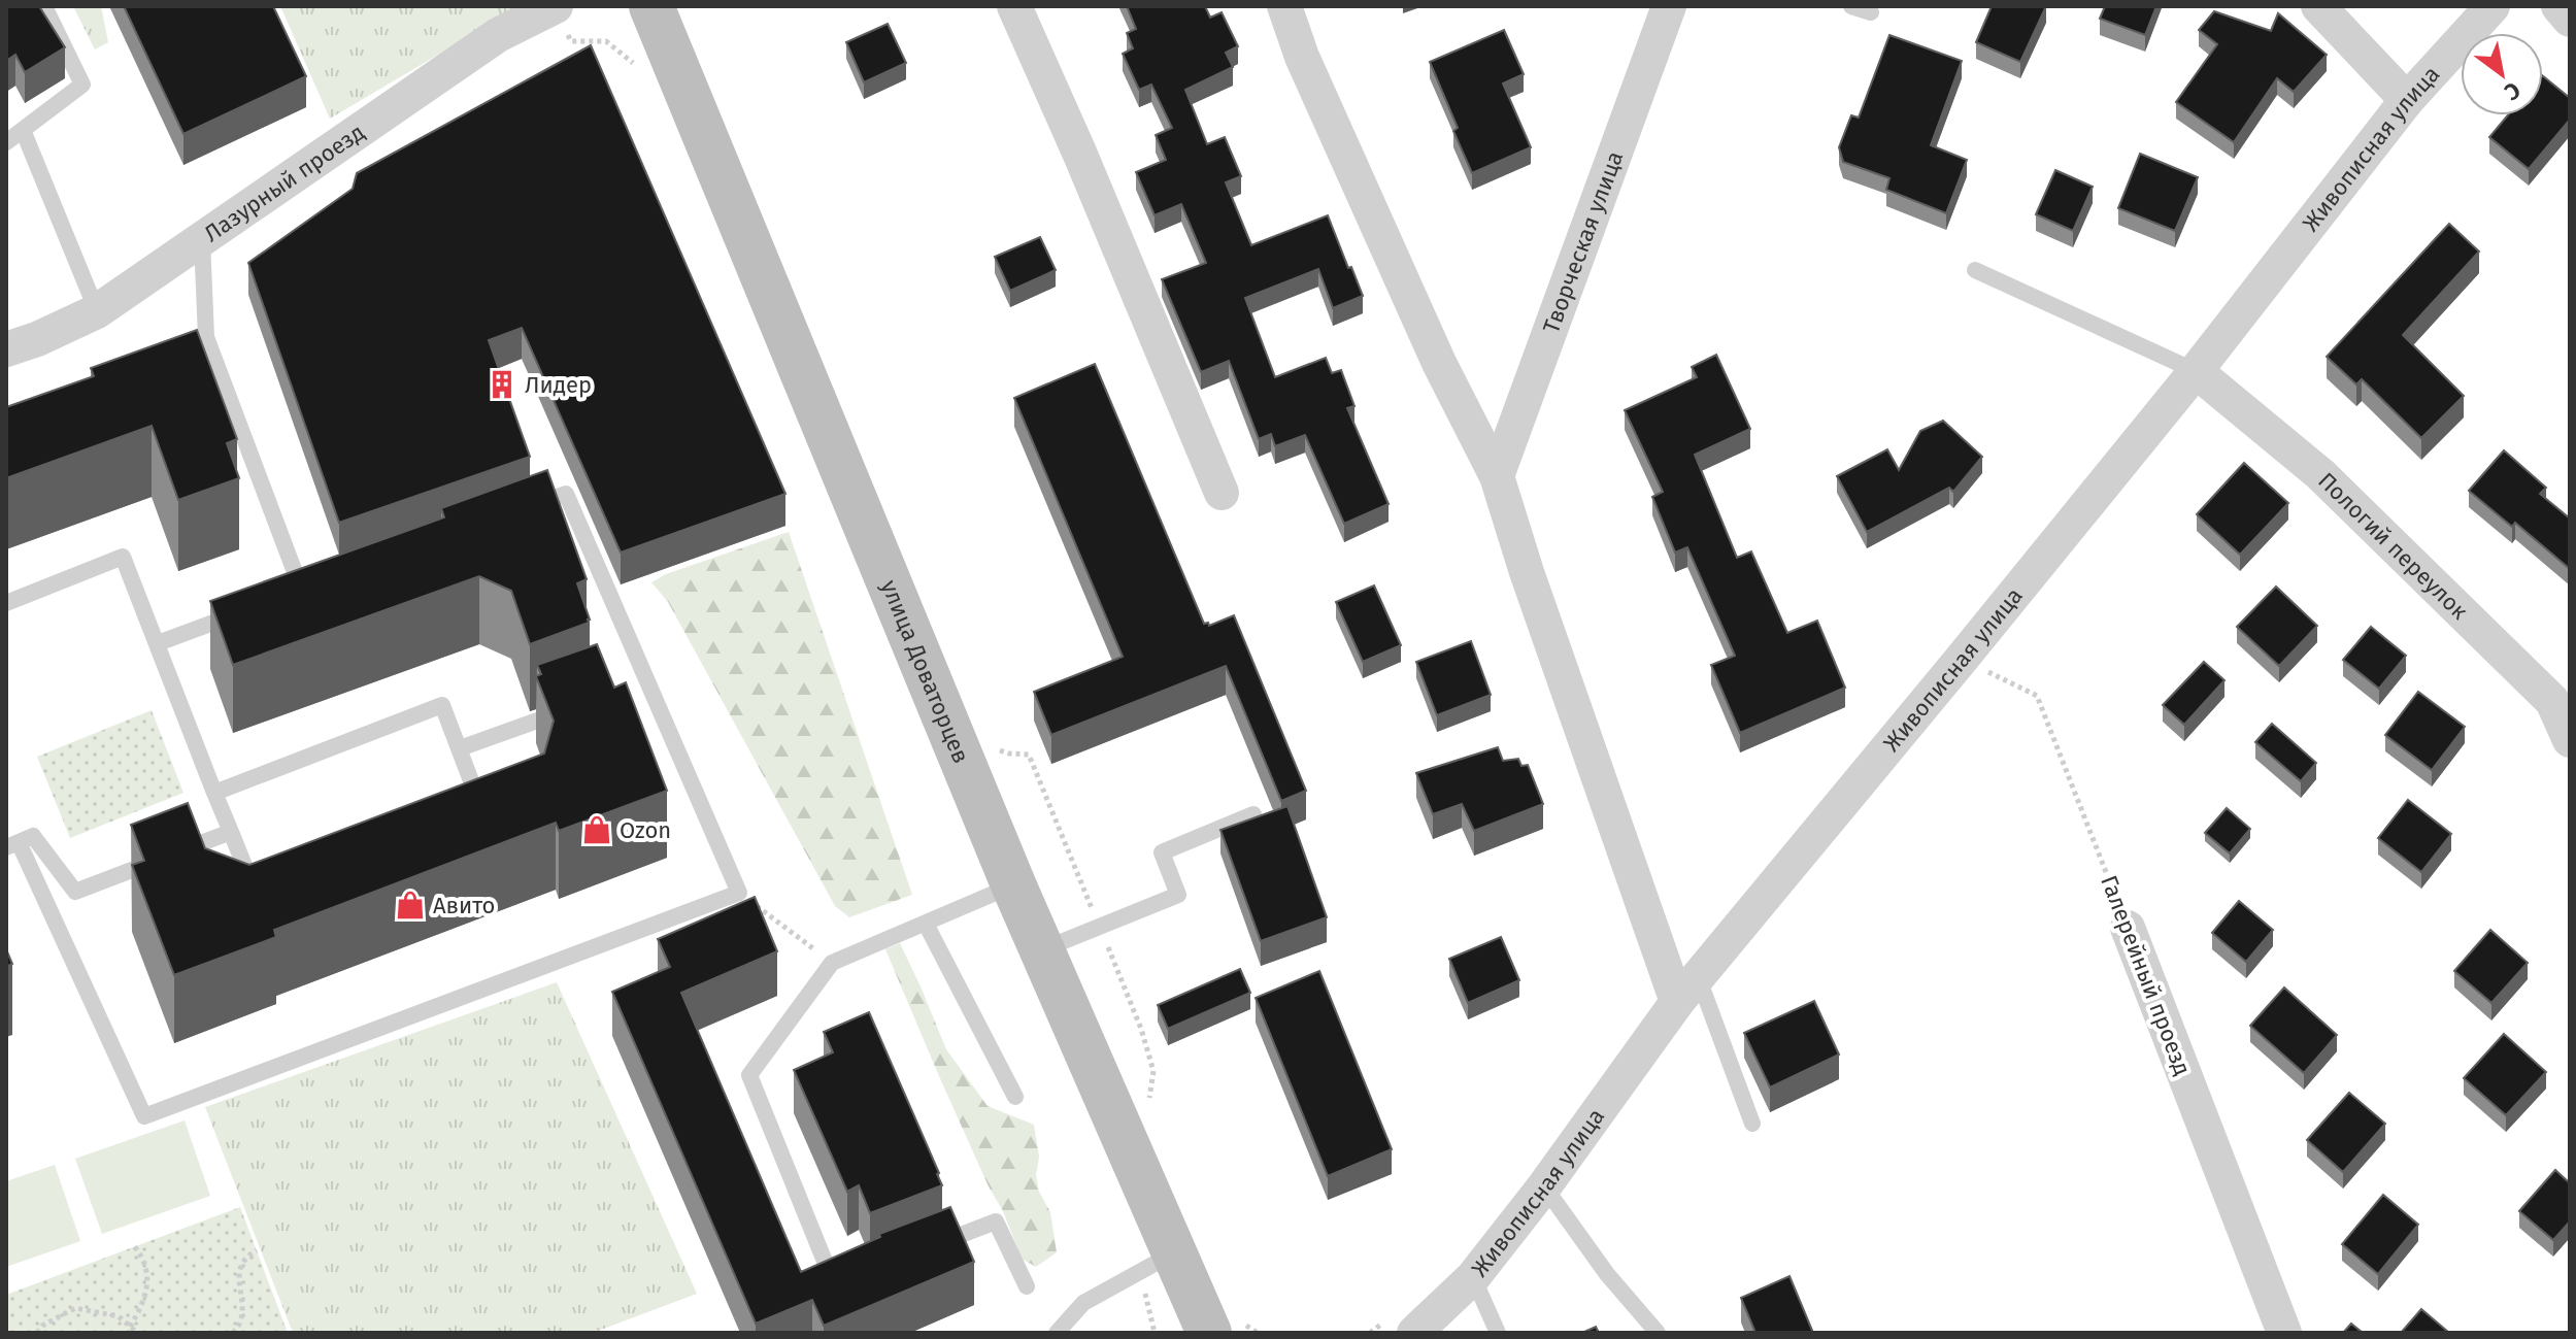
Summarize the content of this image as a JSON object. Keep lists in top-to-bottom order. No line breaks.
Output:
{"streets":{"main road":["улица Доваторцев"],"street":["Живописная улица","Лазурный проезд","Творческая улица","Пологий переулок","Галерейный проезд"]},"crossings":[["Живописная улица","Пологий переулок"],["Живописная улица","Галерейный проезд"]],"places":{"building":["Лидер"],"shop":["Ozon","Авито"]},"north":"bottom right"}
